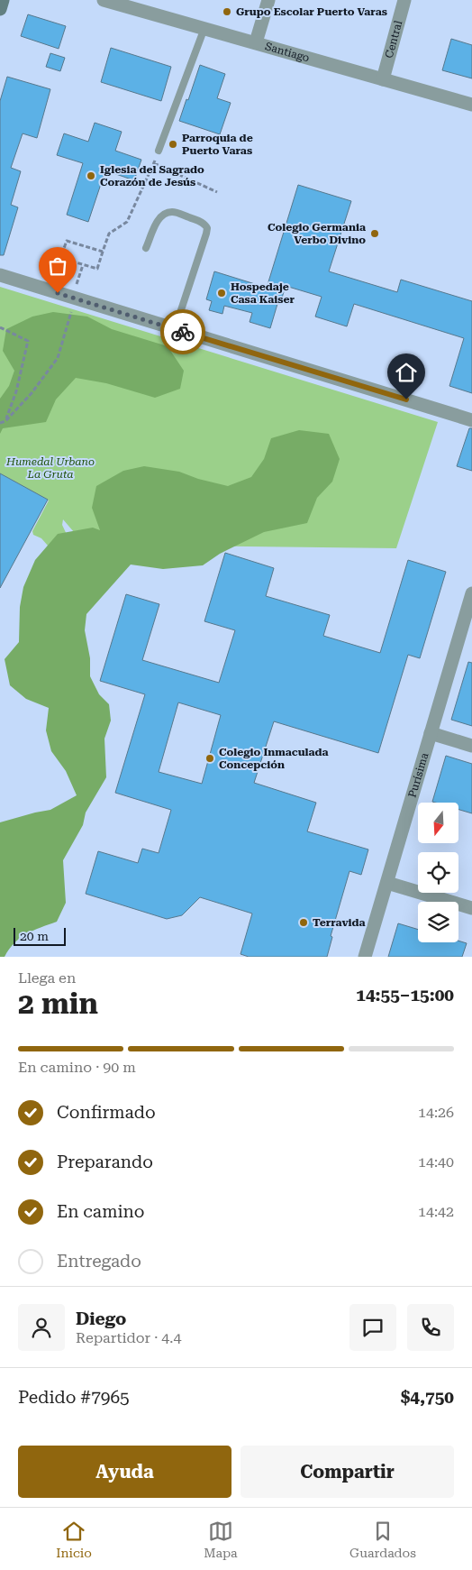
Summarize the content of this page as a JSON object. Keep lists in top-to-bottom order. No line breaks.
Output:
{"streets":{"street":["Central","Santiago","Purísima"]},"crossings":[["Central","Santiago"]],"parks":["Humedal Urbano La Gruta"],"places":["Grupo Escolar Puerto Varas","Parroquia de Puerto Varas","Iglesia del Sagrado Corazón de Jesús","Colegio Germania Verbo Divino","Hospedaje Casa Kaiser","Colegio Inmaculada Concepción","Terravida"],"scale_bar":"20 m","north":"bottom","page":{"scale":"20 m","heading":["2 min","Llega en","14:55–15:00"],"panel":["Diego","Repartidor · 4.4","Pedido #7965","$4,750"],"bar":"En camino · 90 m","list":[["Confirmado","14:26"],["Preparando","14:40"],["En camino","14:42"],"Entregado"],"buttons":["Ayuda","Compartir"],"tabs":["Inicio","Mapa","Guardados"]}}
